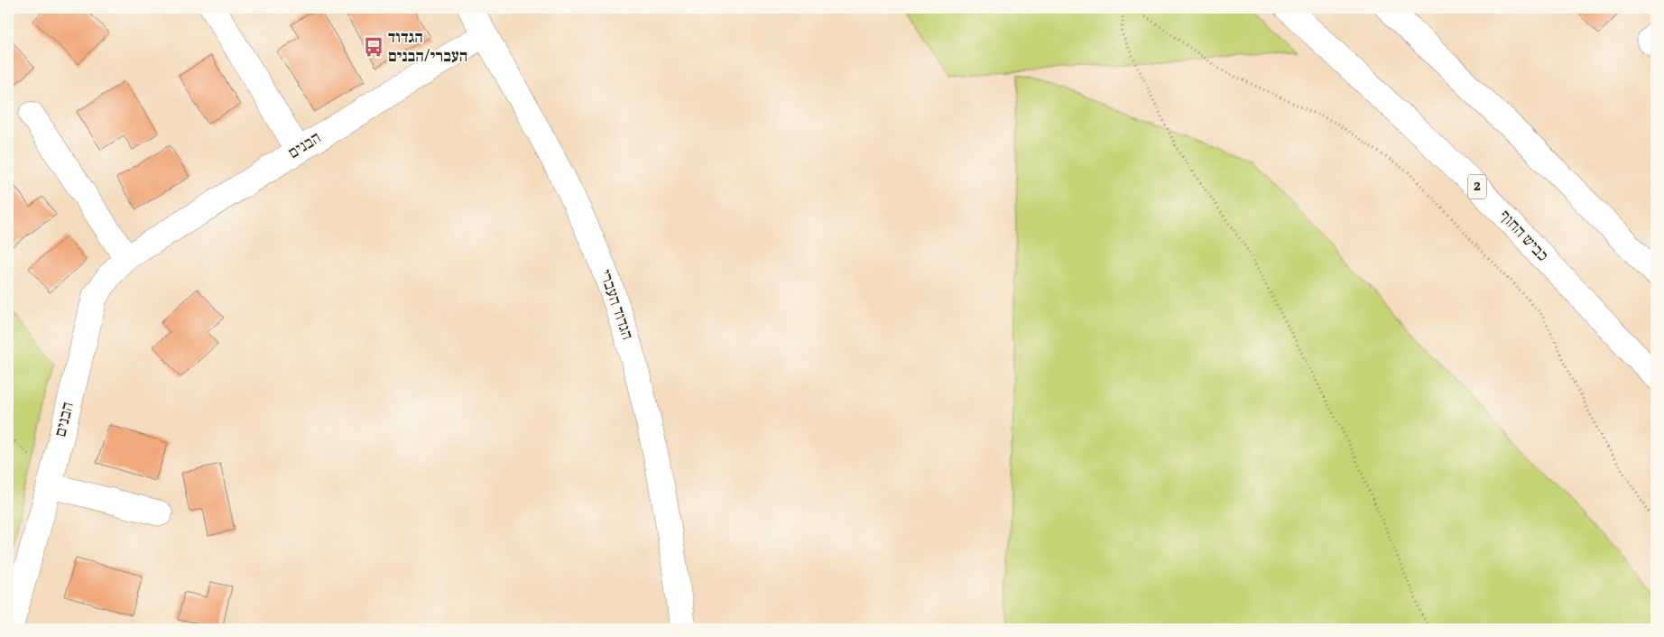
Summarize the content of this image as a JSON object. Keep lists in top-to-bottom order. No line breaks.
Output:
{"streets":{"main road":["הבנים","2","כביש החוף","הגדוד העברי"]},"crossings":[["הבנים","הגדוד העברי"]],"places":{"bus stop":["הגדוד העברי/הבנים"]}}
